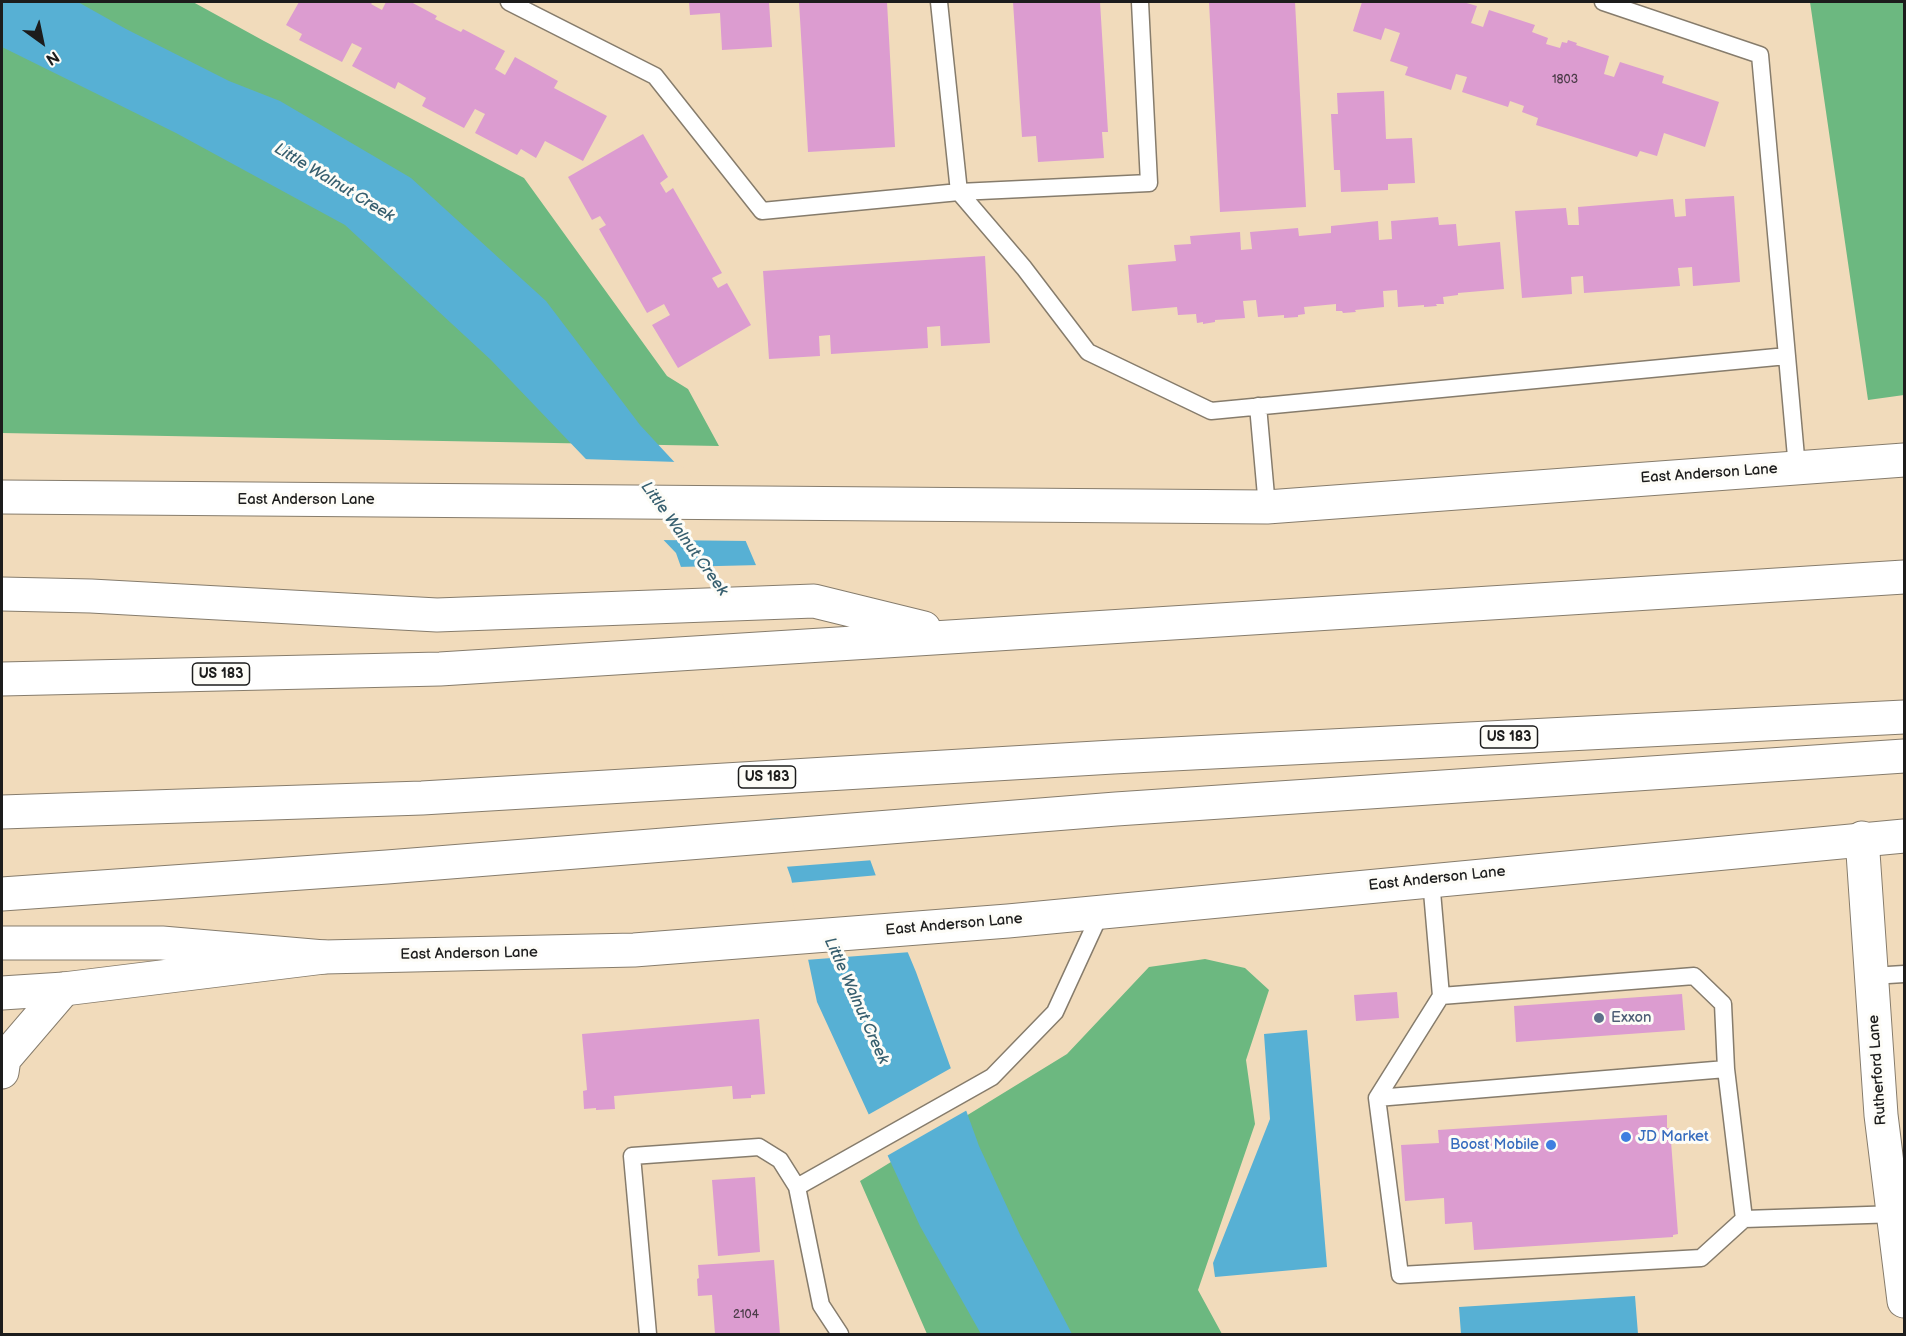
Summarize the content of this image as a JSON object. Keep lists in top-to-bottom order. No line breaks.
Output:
{"streets":{"main road":["East Anderson Lane","US 183","Rutherford Lane"]},"crossings":[["East Anderson Lane","Rutherford Lane"]],"water":["Little Walnut Creek"],"places":["Exxon","JD Market","Boost Mobile"],"house_numbers":["1803","2104"],"north":"bottom right"}
